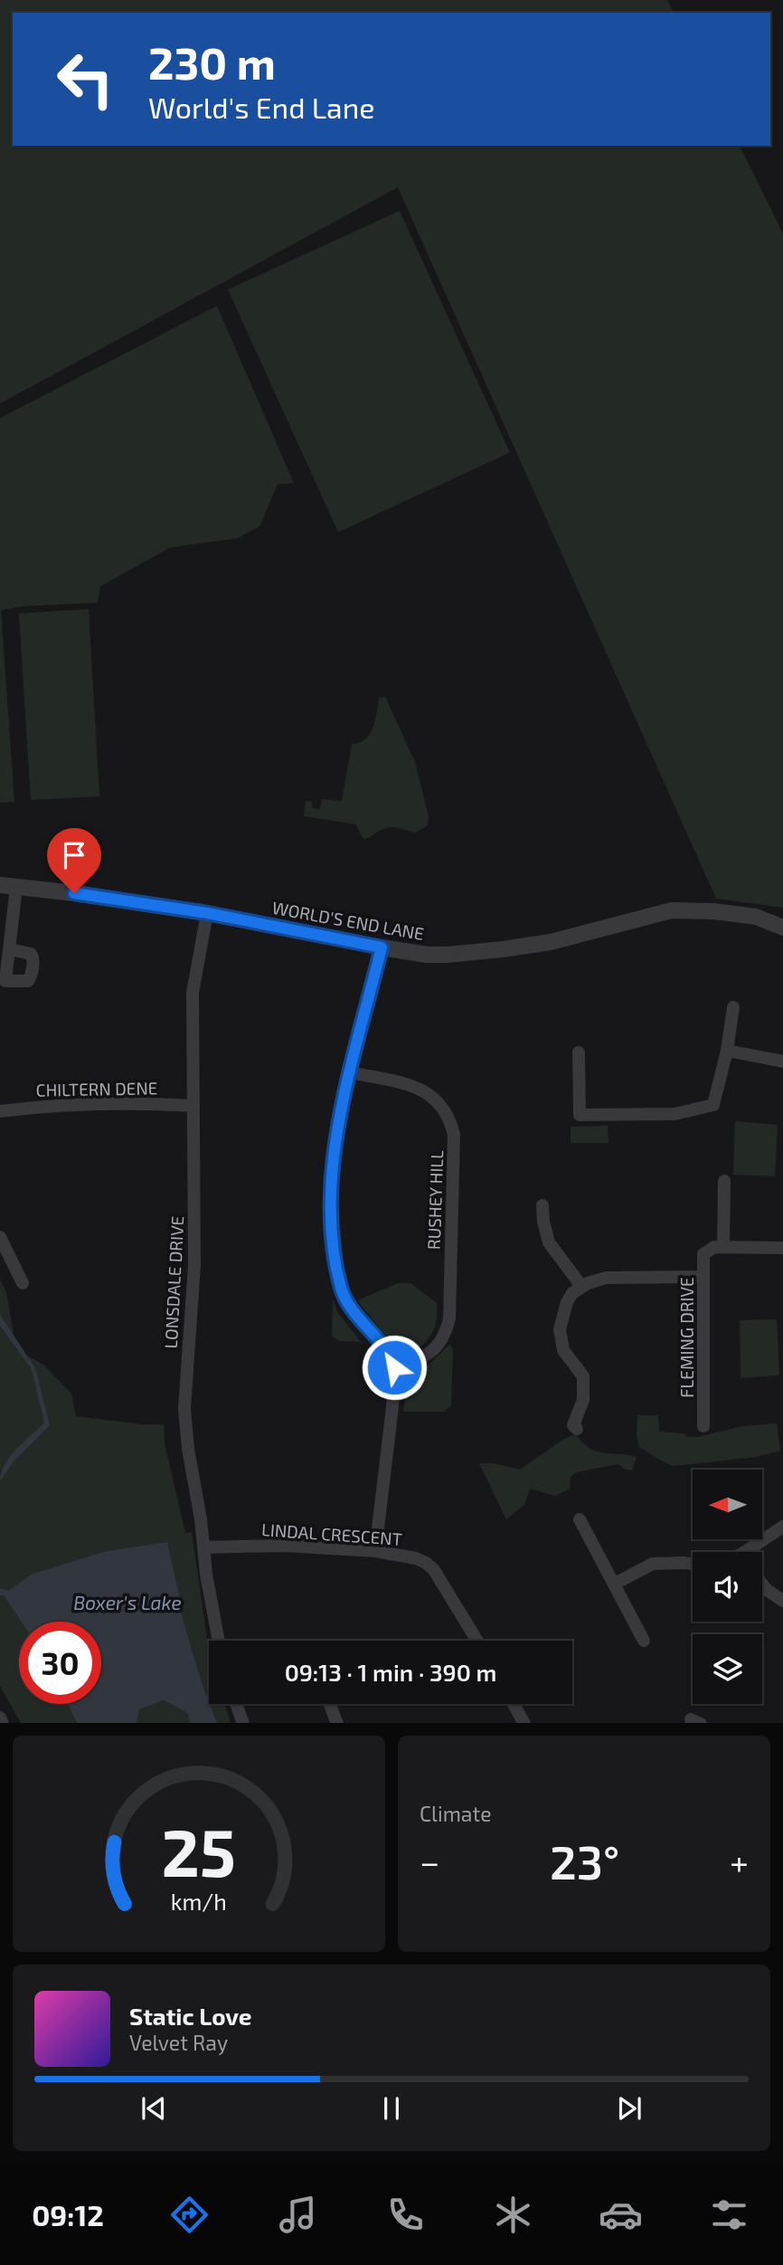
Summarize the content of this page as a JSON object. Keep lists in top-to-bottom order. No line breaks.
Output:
{"streets":{"street":["WORLD'S END LANE","CHILTERN DENE","RUSHEY HILL","LONSDALE DRIVE","FLEMING DRIVE","LINDAL CRESCENT"]},"crossings":[["WORLD'S END LANE","LONSDALE DRIVE"],["CHILTERN DENE","LONSDALE DRIVE"],["LONSDALE DRIVE","LINDAL CRESCENT"]],"water":["Boxer's Lake"],"north":"left","page":{"turn":["230 m","World's End Lane"],"limit":"30","trip":"09:13 · 1 min · 390 m","tile":"Climate","heat":["−","23°","+"],"song":["Static Love","Velvet Ray"],"tabs":"09:12","gauge":["25","km/h"]}}
